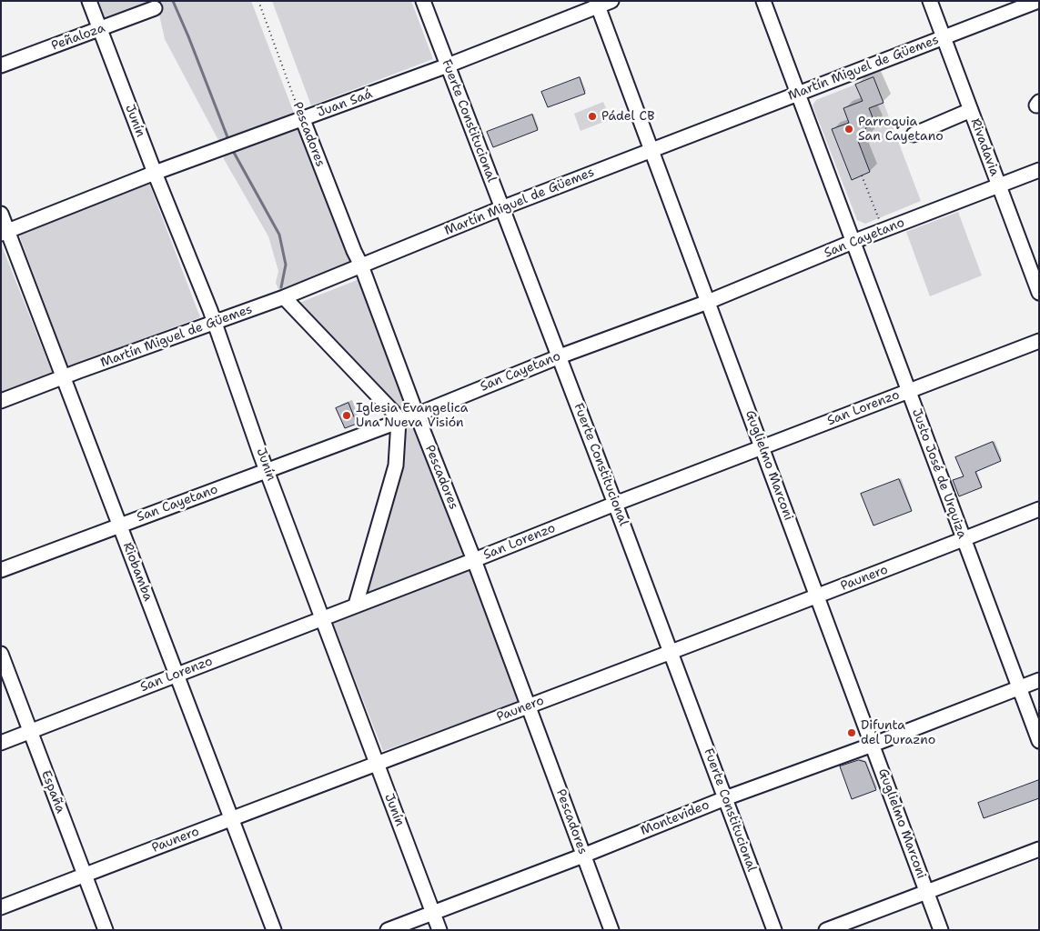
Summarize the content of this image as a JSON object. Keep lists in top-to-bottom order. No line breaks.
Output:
{"streets":{"street":["Peñaloza","Martín Miguel de Güemes","Juan Saá","Junín","Fuerte Constitucional","Pescadores","Rivadavia","San Cayetano","San Lorenzo","Guglielmo Marconi","Justo José de Urquiza","Riobamba","Paunero","España","Montevideo"]},"crossings":[["Peñaloza","Junín"],["Martín Miguel de Güemes","Junín"],["Martín Miguel de Güemes","Fuerte Constitucional"],["Martín Miguel de Güemes","Pescadores"],["Martín Miguel de Güemes","Rivadavia"],["Martín Miguel de Güemes","Guglielmo Marconi"],["Martín Miguel de Güemes","Justo José de Urquiza"],["Martín Miguel de Güemes","Riobamba"],["Juan Saá","Junín"],["Juan Saá","Fuerte Constitucional"],["Juan Saá","Pescadores"],["Juan Saá","Guglielmo Marconi"],["Juan Saá","Riobamba"],["Junín","San Cayetano"],["Junín","San Lorenzo"],["Junín","Paunero"],["Junín","Montevideo"],["Fuerte Constitucional","San Cayetano"],["Fuerte Constitucional","San Lorenzo"],["Fuerte Constitucional","Paunero"],["Fuerte Constitucional","Montevideo"],["Pescadores","San Cayetano"],["Pescadores","San Lorenzo"],["Pescadores","Paunero"],["Pescadores","Montevideo"],["Rivadavia","San Cayetano"],["San Cayetano","Guglielmo Marconi"],["San Cayetano","Justo José de Urquiza"],["San Cayetano","Riobamba"],["San Lorenzo","Guglielmo Marconi"],["San Lorenzo","Justo José de Urquiza"],["San Lorenzo","Riobamba"],["San Lorenzo","España"],["Guglielmo Marconi","Paunero"],["Guglielmo Marconi","Montevideo"],["Justo José de Urquiza","Paunero"],["Justo José de Urquiza","Montevideo"],["Riobamba","Paunero"],["Paunero","España"]],"places":["Pádel CB","Parroquia San Cayetano","Iglesia Evangelica Una Nueva Visión","Difunta del Durazno"]}
